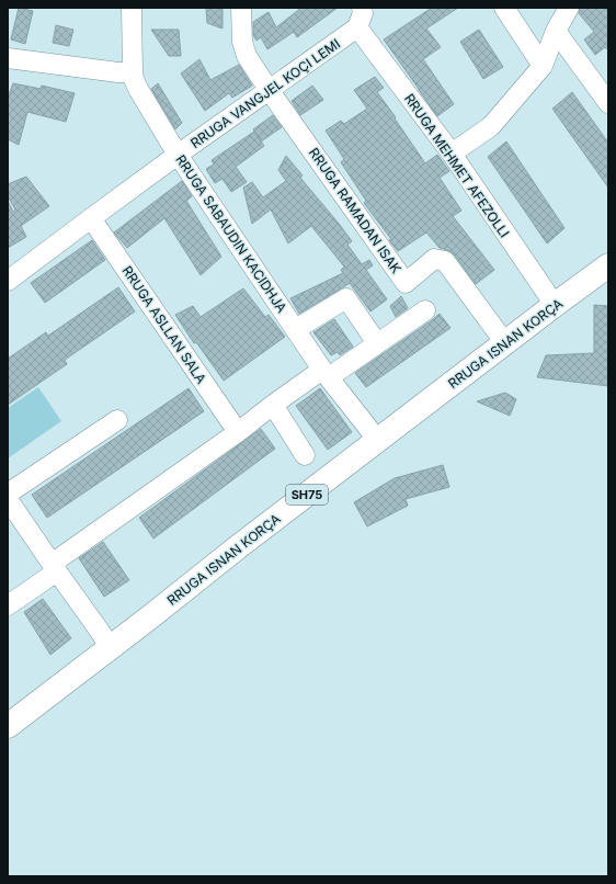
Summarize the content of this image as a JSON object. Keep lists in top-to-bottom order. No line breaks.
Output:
{"streets":{"main road":["RRUGA ISNAN KORÇA","SH75"],"street":["RRUGA VANGJEL KOÇI LEMI","RRUGA MEHMET AFEZOLLI","RRUGA RAMADAN ISAK","RRUGA SABAUDIN KACIDHJA","RRUGA ASLLAN SALA"]},"crossings":[["RRUGA VANGJEL KOÇI LEMI","RRUGA MEHMET AFEZOLLI"],["RRUGA VANGJEL KOÇI LEMI","RRUGA RAMADAN ISAK"],["RRUGA VANGJEL KOÇI LEMI","RRUGA SABAUDIN KACIDHJA"],["RRUGA VANGJEL KOÇI LEMI","RRUGA ASLLAN SALA"],["RRUGA MEHMET AFEZOLLI","RRUGA ISNAN KORÇA"],["RRUGA RAMADAN ISAK","RRUGA ISNAN KORÇA"],["RRUGA SABAUDIN KACIDHJA","RRUGA ISNAN KORÇA"]]}
